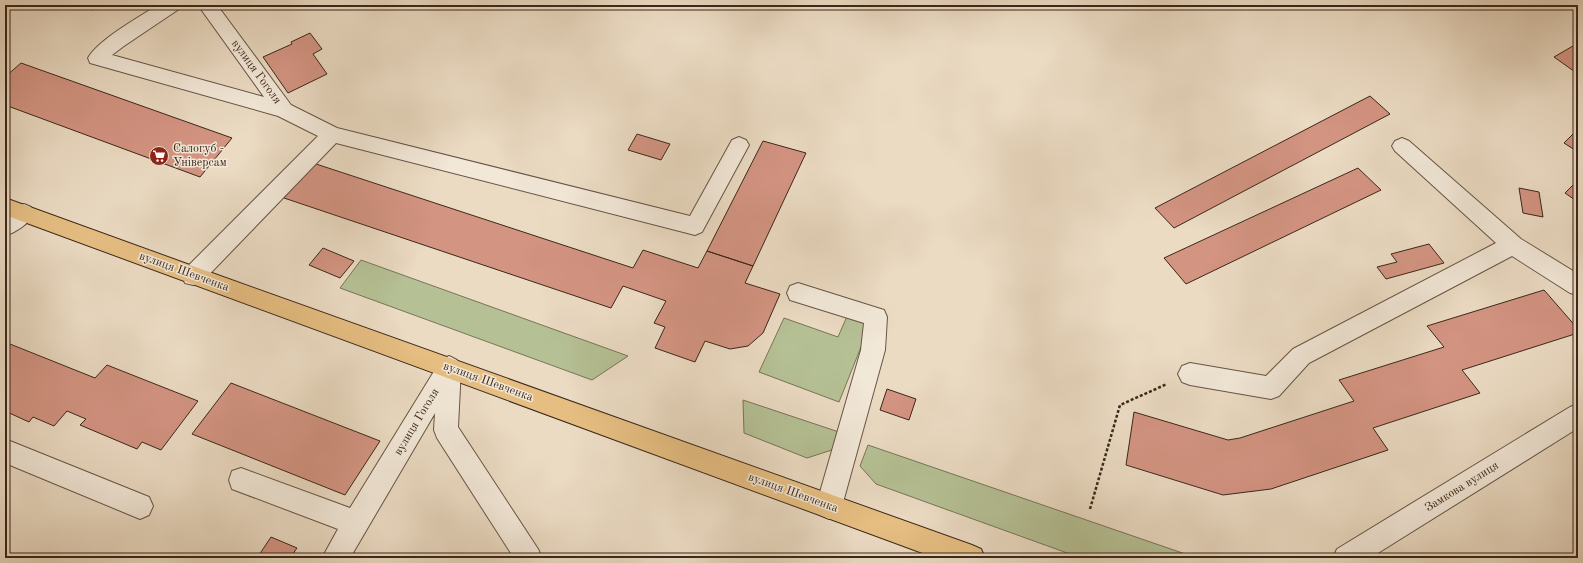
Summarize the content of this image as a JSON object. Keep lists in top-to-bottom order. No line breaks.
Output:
{"streets":{"main road":["вулиця Шевченка"],"street":["вулиця Гоголя","Замкова вулиця"]},"crossings":[["вулиця Гоголя","вулиця Шевченка"]],"places":{"supermarket":["Салогуб - Універсам"]}}
